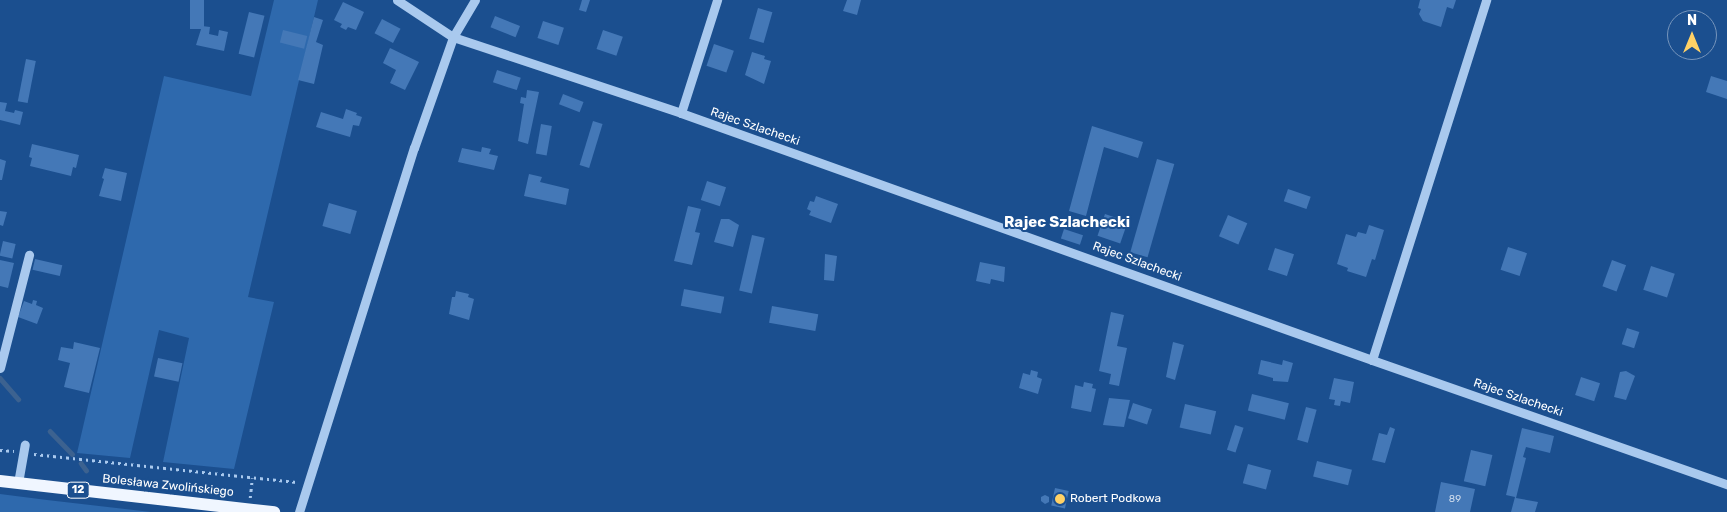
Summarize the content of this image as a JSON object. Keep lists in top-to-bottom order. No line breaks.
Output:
{"streets":{"main road":["Bolesława Zwolińskiego","12"],"street":["Rajec Szlachecki"]},"districts":["Rajec Szlachecki"],"places":["Robert Podkowa"],"house_numbers":["89"],"north":"top"}
